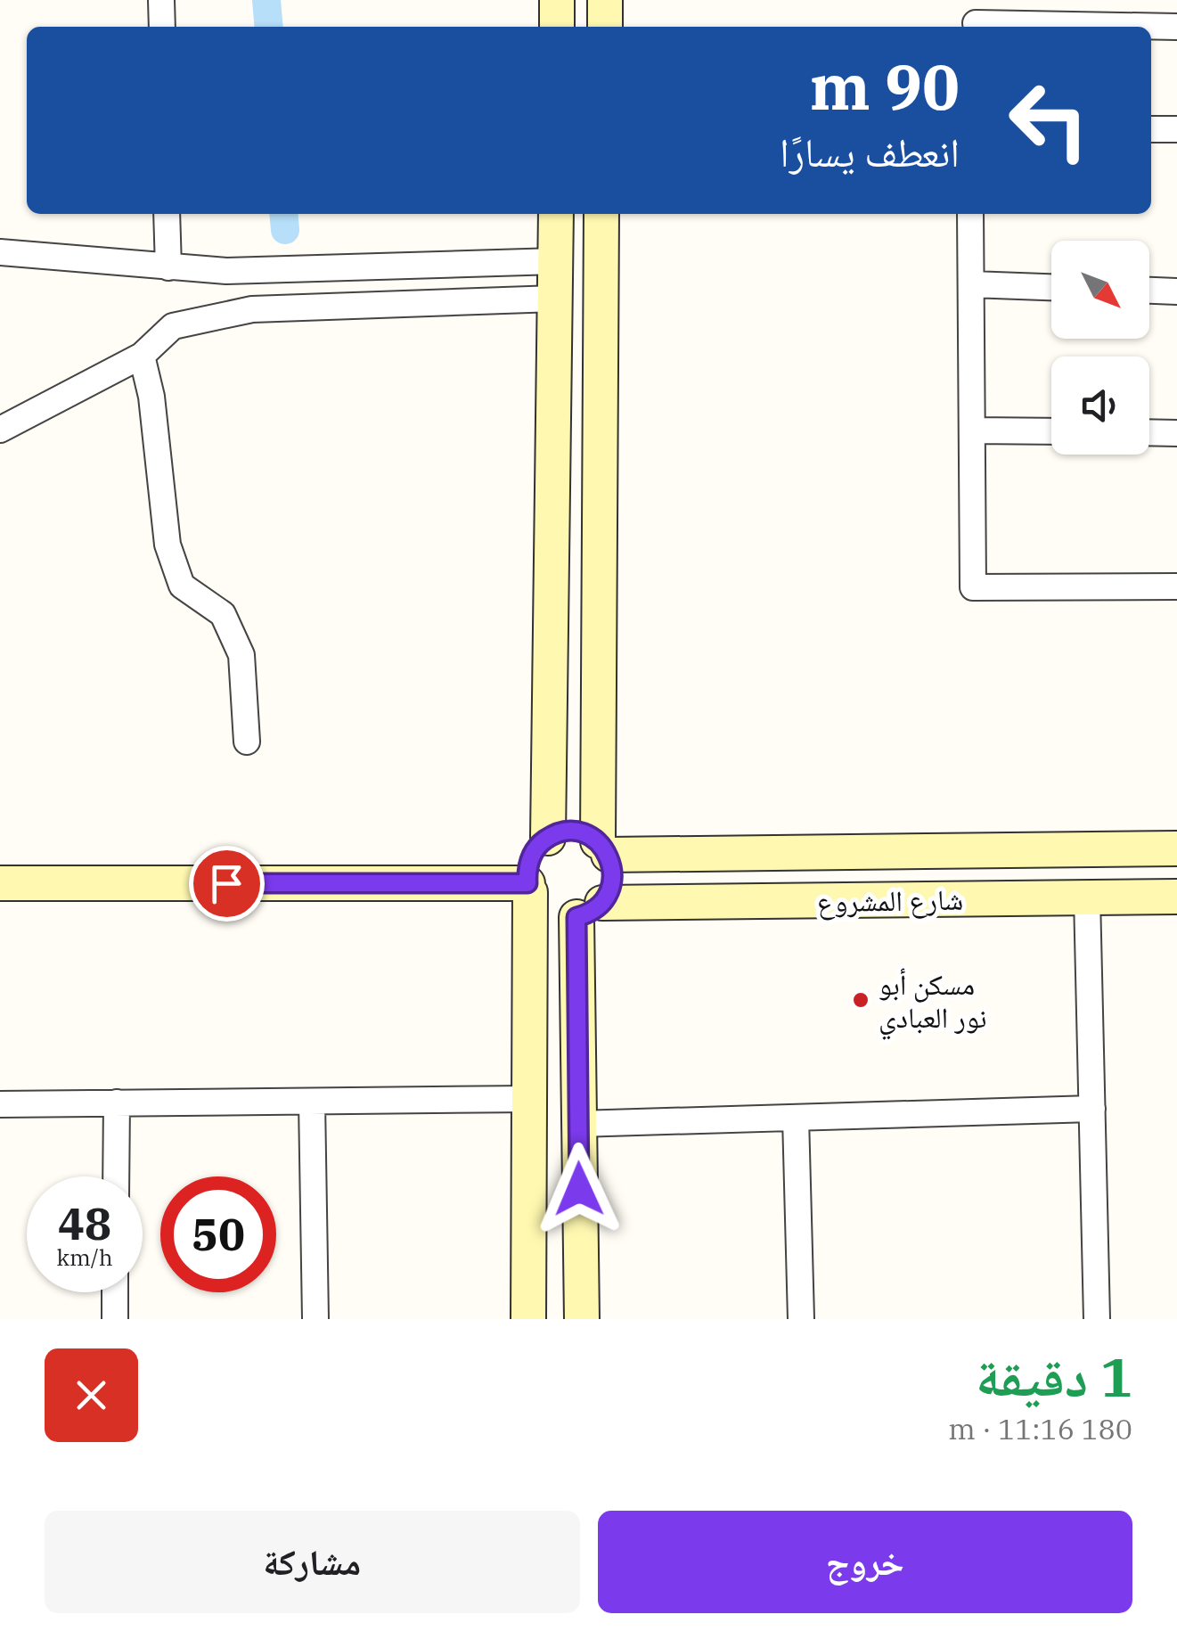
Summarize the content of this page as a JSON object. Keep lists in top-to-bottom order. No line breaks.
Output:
{"streets":{"main road":["شارع المشروع"]},"places":["مسكن أبو نور العبادي"],"north":"bottom right","page":{"turn":["90 m","انعطف يسارًا"],"speed":"48 km/h","limit":"50","heading":["1 دقيقة","180 m · 11:16"],"buttons":["خروج","مشاركة"]}}
